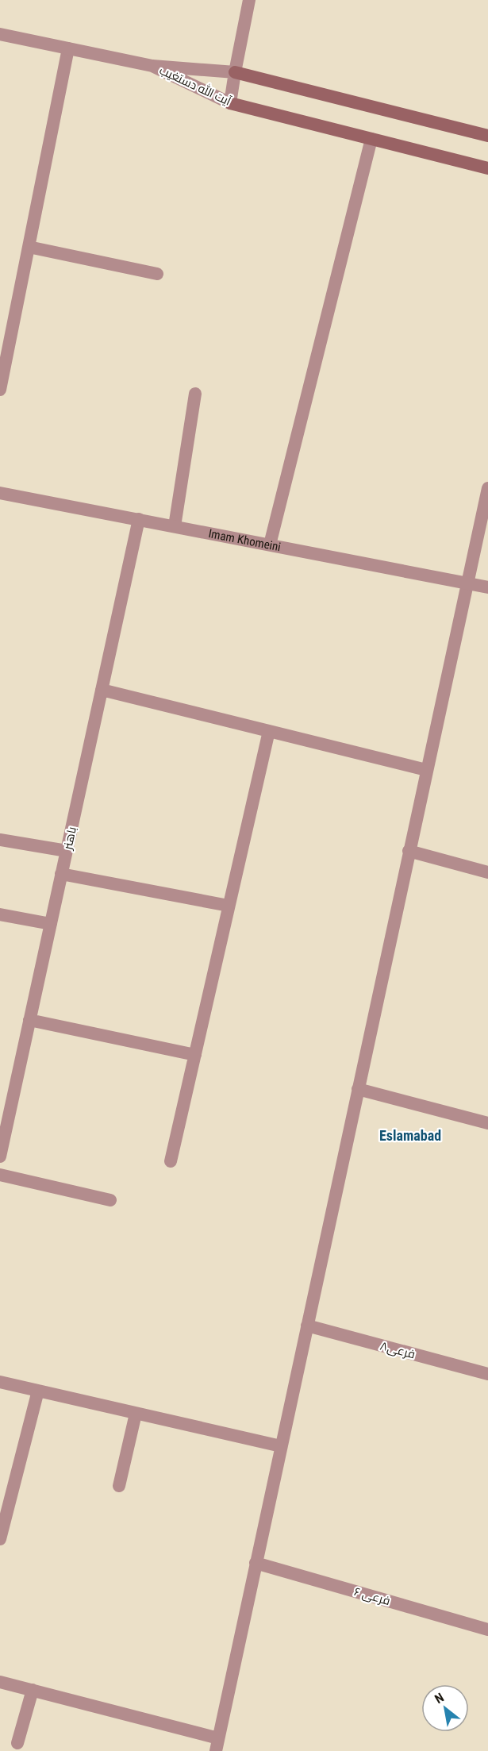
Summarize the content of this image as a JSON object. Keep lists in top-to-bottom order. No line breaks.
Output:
{"streets":{"main road":["آیت الله دستغیب"],"street":["Imam Khomeini","باهنر","فرعی۸","فرعی ۶"]},"crossings":[["Imam Khomeini","باهنر"]],"districts":["Eslamabad"],"north":"top left"}
